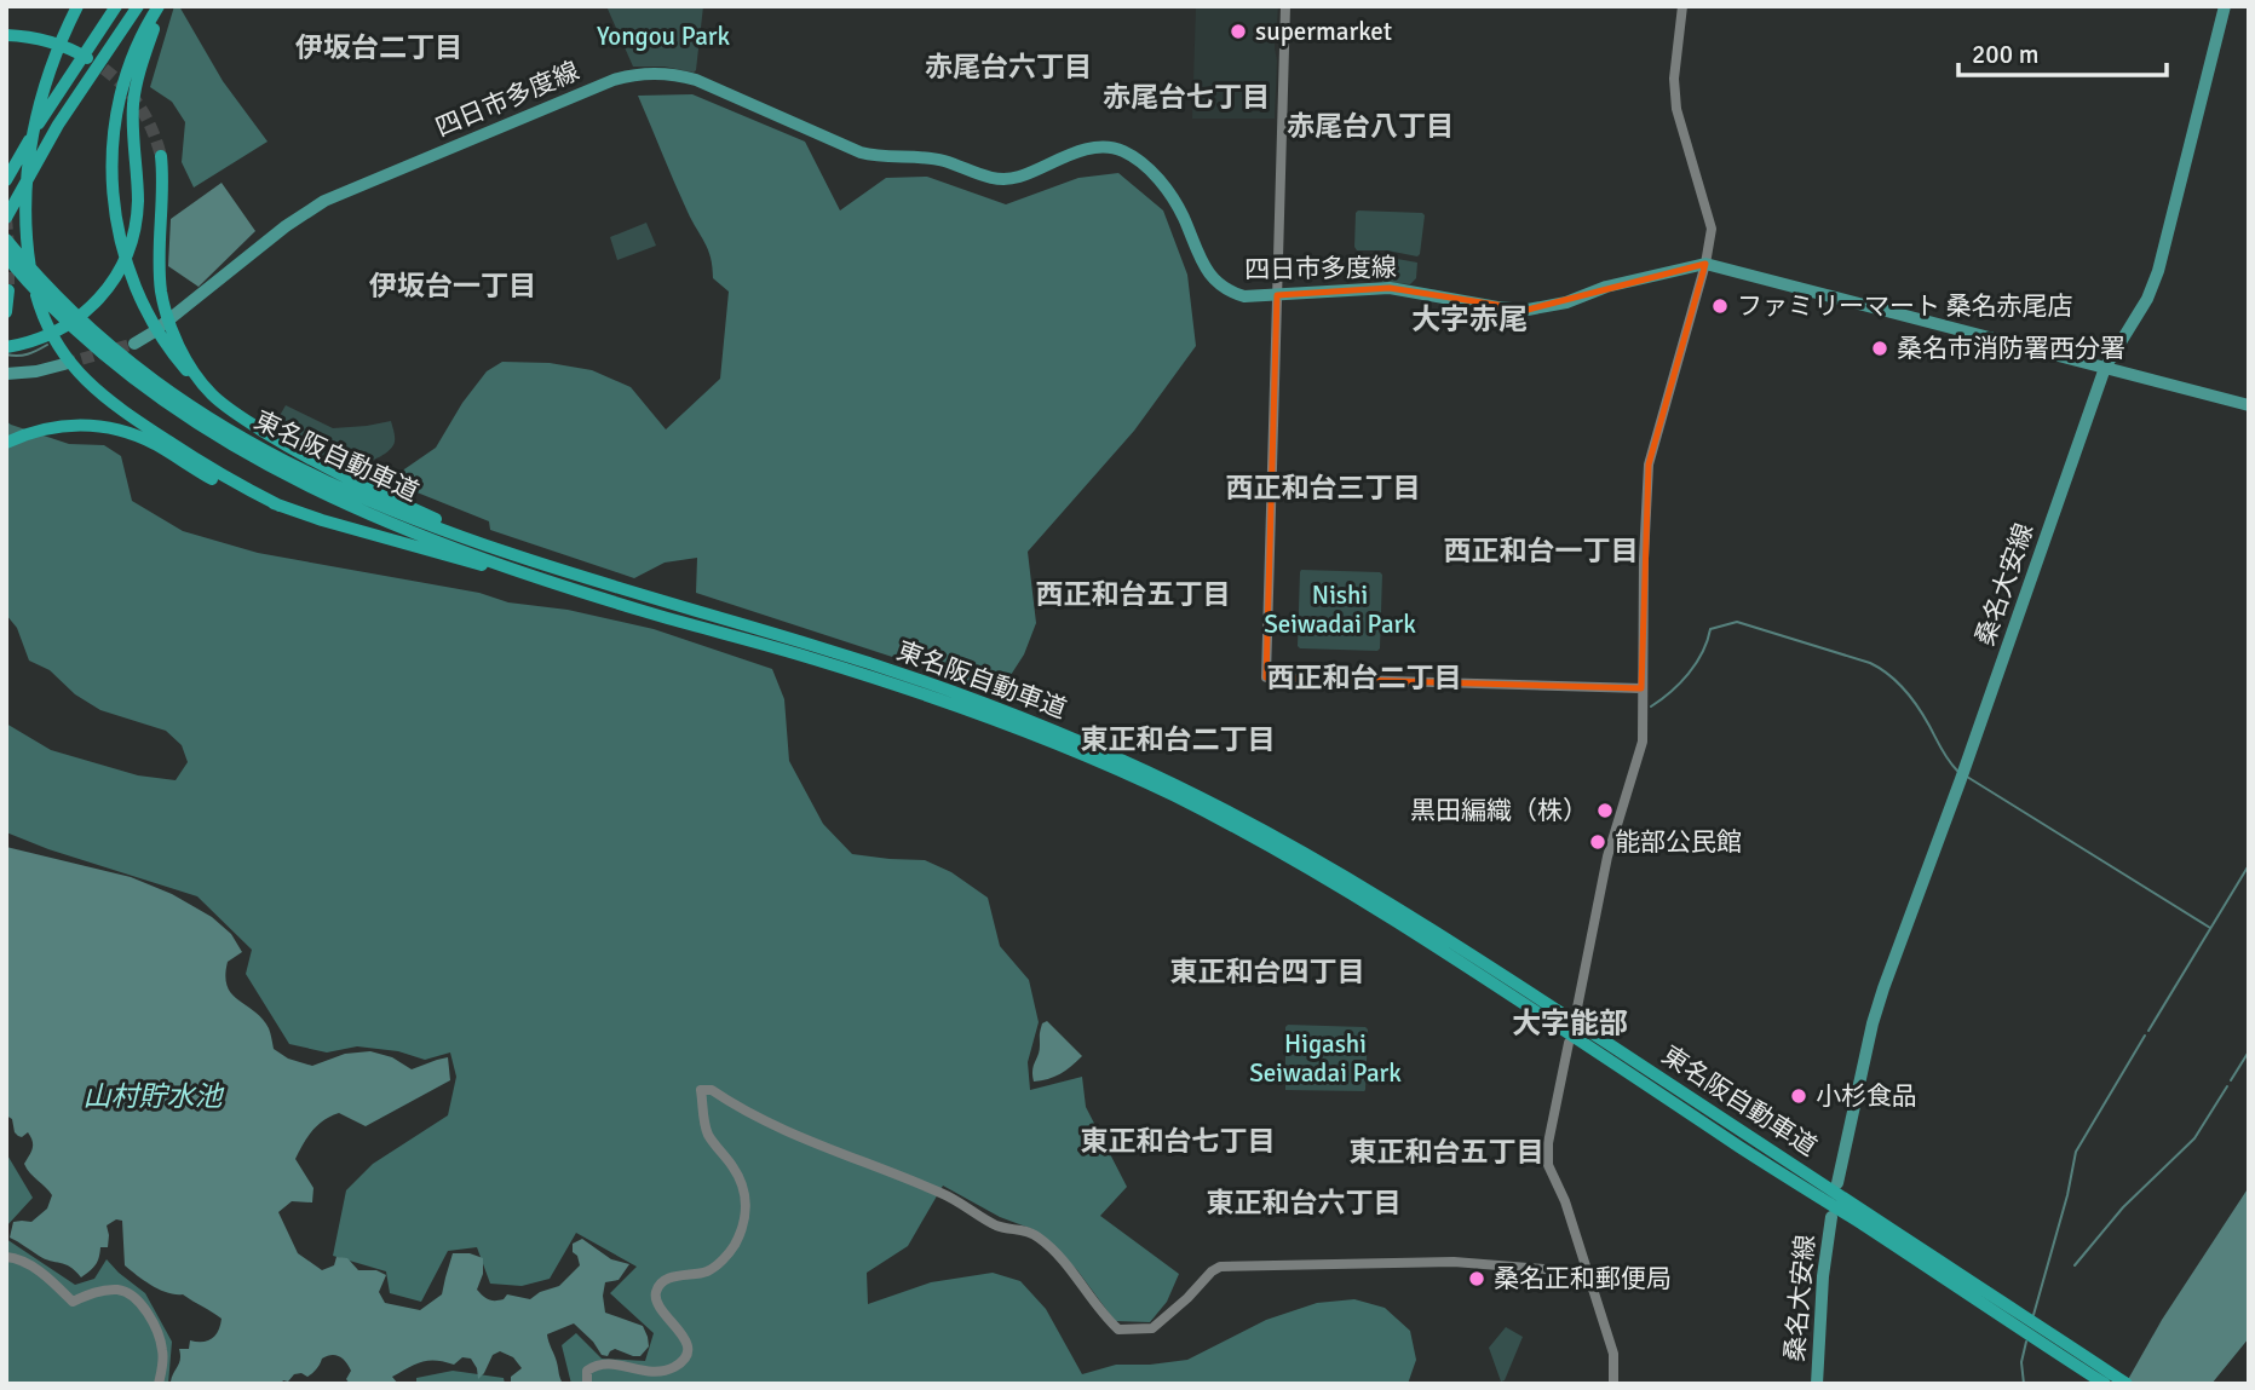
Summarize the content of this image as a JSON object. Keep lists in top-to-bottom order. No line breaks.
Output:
{"streets":{"highway":["東名阪自動車道"],"main road":["四日市多度線","桑名大安線"]},"crossings":[["四日市多度線","桑名大安線"]],"districts":["伊坂台二丁目","赤尾台六丁目","赤尾台七丁目","赤尾台八丁目","伊坂台一丁目","大字赤尾","西正和台三丁目","西正和台一丁目","西正和台五丁目","西正和台二丁目","東正和台二丁目","東正和台四丁目","大字能部","東正和台七丁目","東正和台五丁目","東正和台六丁目"],"water":["山村貯水池"],"parks":["Yongou Park","Nishi Seiwadai Park","Higashi Seiwadai Park"],"places":["supermarket","ファミリーマート 桑名赤尾店","桑名市消防署西分署","黒田編織（株）","能部公民館","小杉食品","桑名正和郵便局"],"scale_bar":"200 m"}
